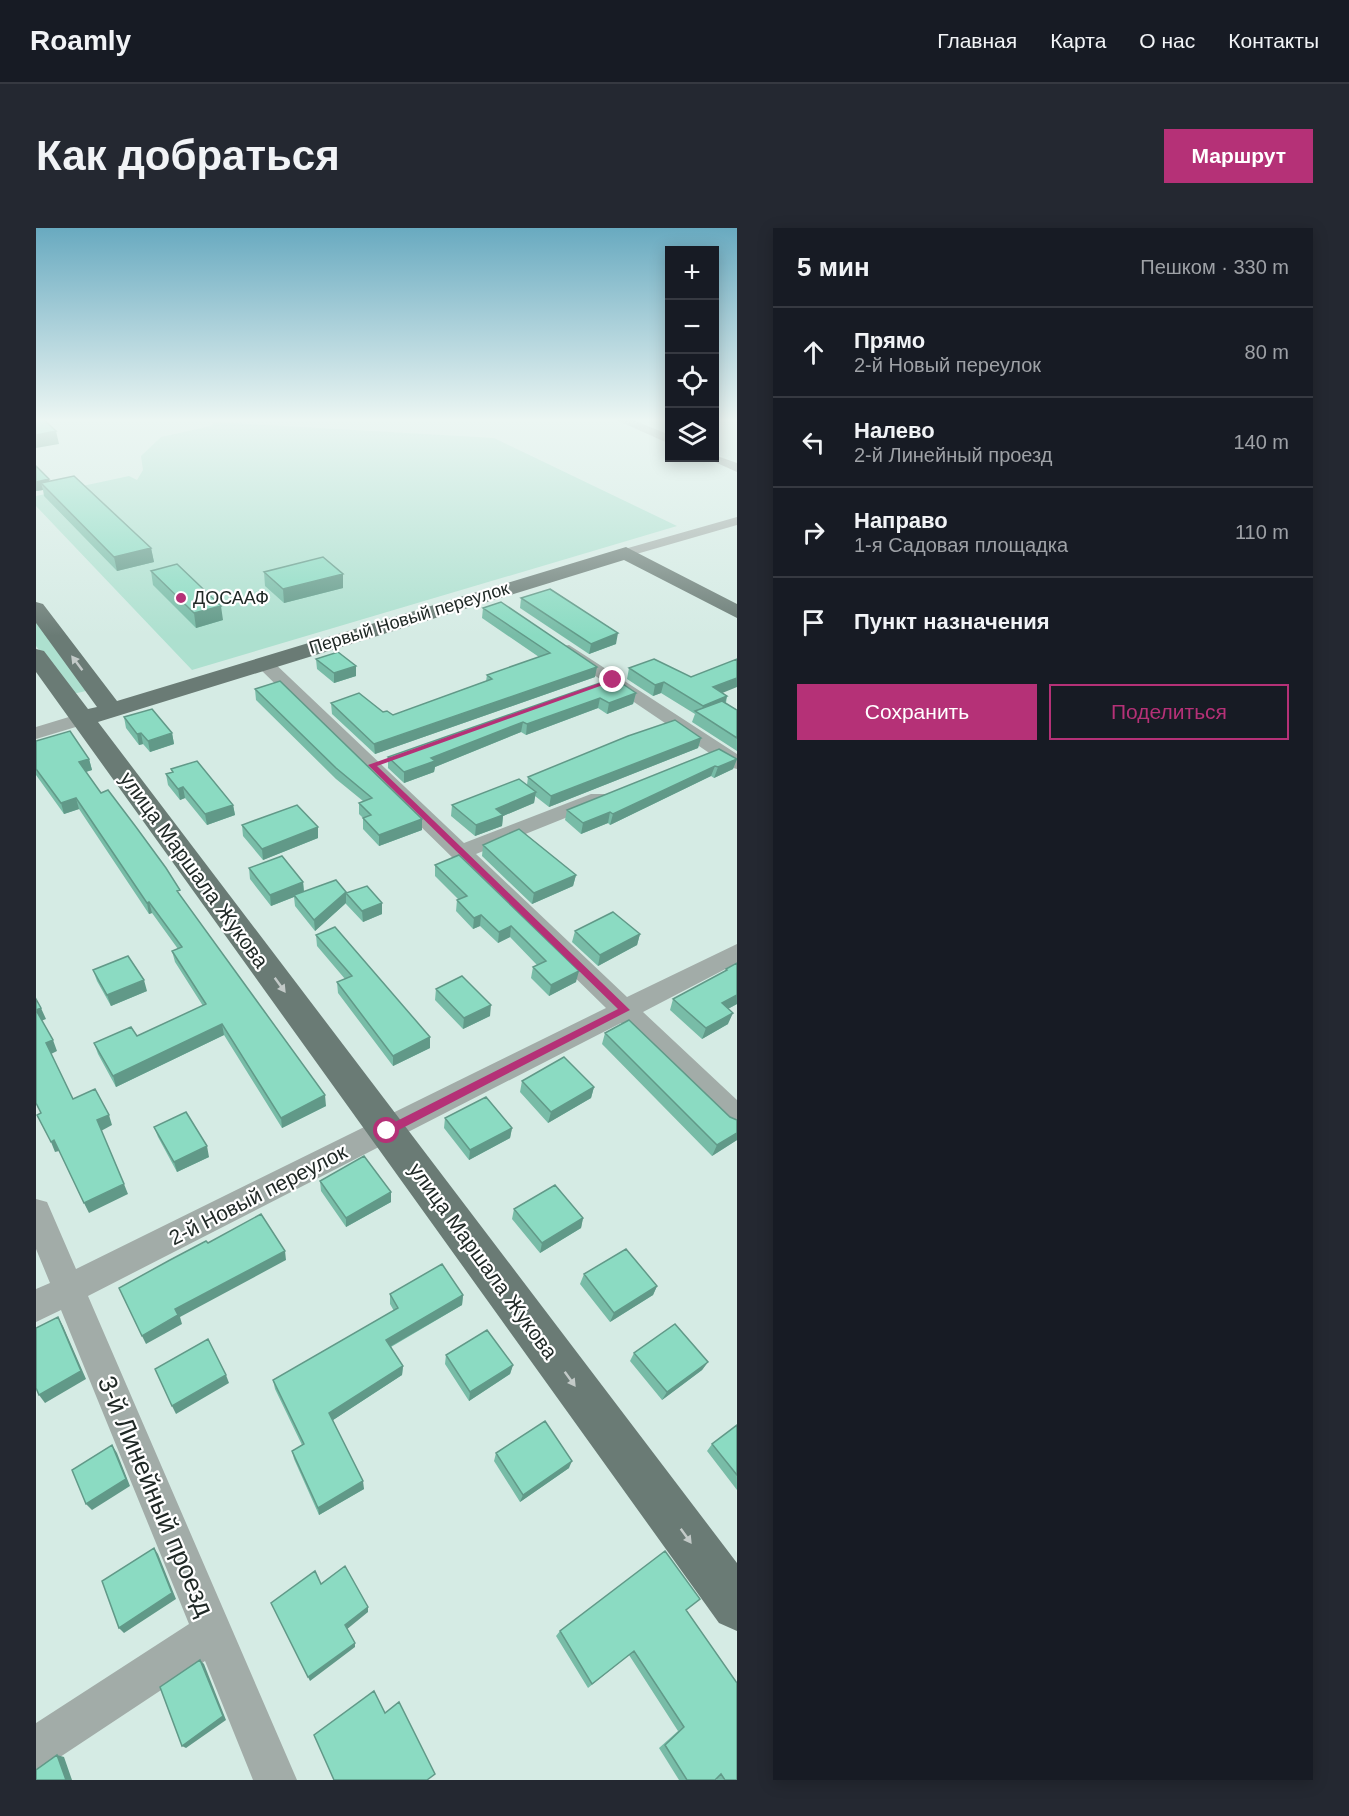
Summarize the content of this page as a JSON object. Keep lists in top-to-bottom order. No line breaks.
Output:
{"streets":{"main road":["Первый Новый переулок","улица Маршала Жукова"],"street":["2-й Новый переулок","3-й Линейный проезд"]},"crossings":[["Первый Новый переулок","улица Маршала Жукова"],["улица Маршала Жукова","2-й Новый переулок"],["2-й Новый переулок","3-й Линейный проезд"]],"places":["ДОСААФ"],"page":{"header":"Roamly","nav":["Главная","Карта","О нас","Контакты"],"buttons":["Маршрут",["Сохранить","Поделиться"]],"title":"Как добраться","heading":["5 мин","Пешком · 330 m"],"map_buttons":["+","−"],"list":[["Прямо","2-й Новый переулок","80 m"],["Налево","2-й Линейный проезд","140 m"],["Направо","1-я Садовая площадка","110 m"],"Пункт назначения"]}}
